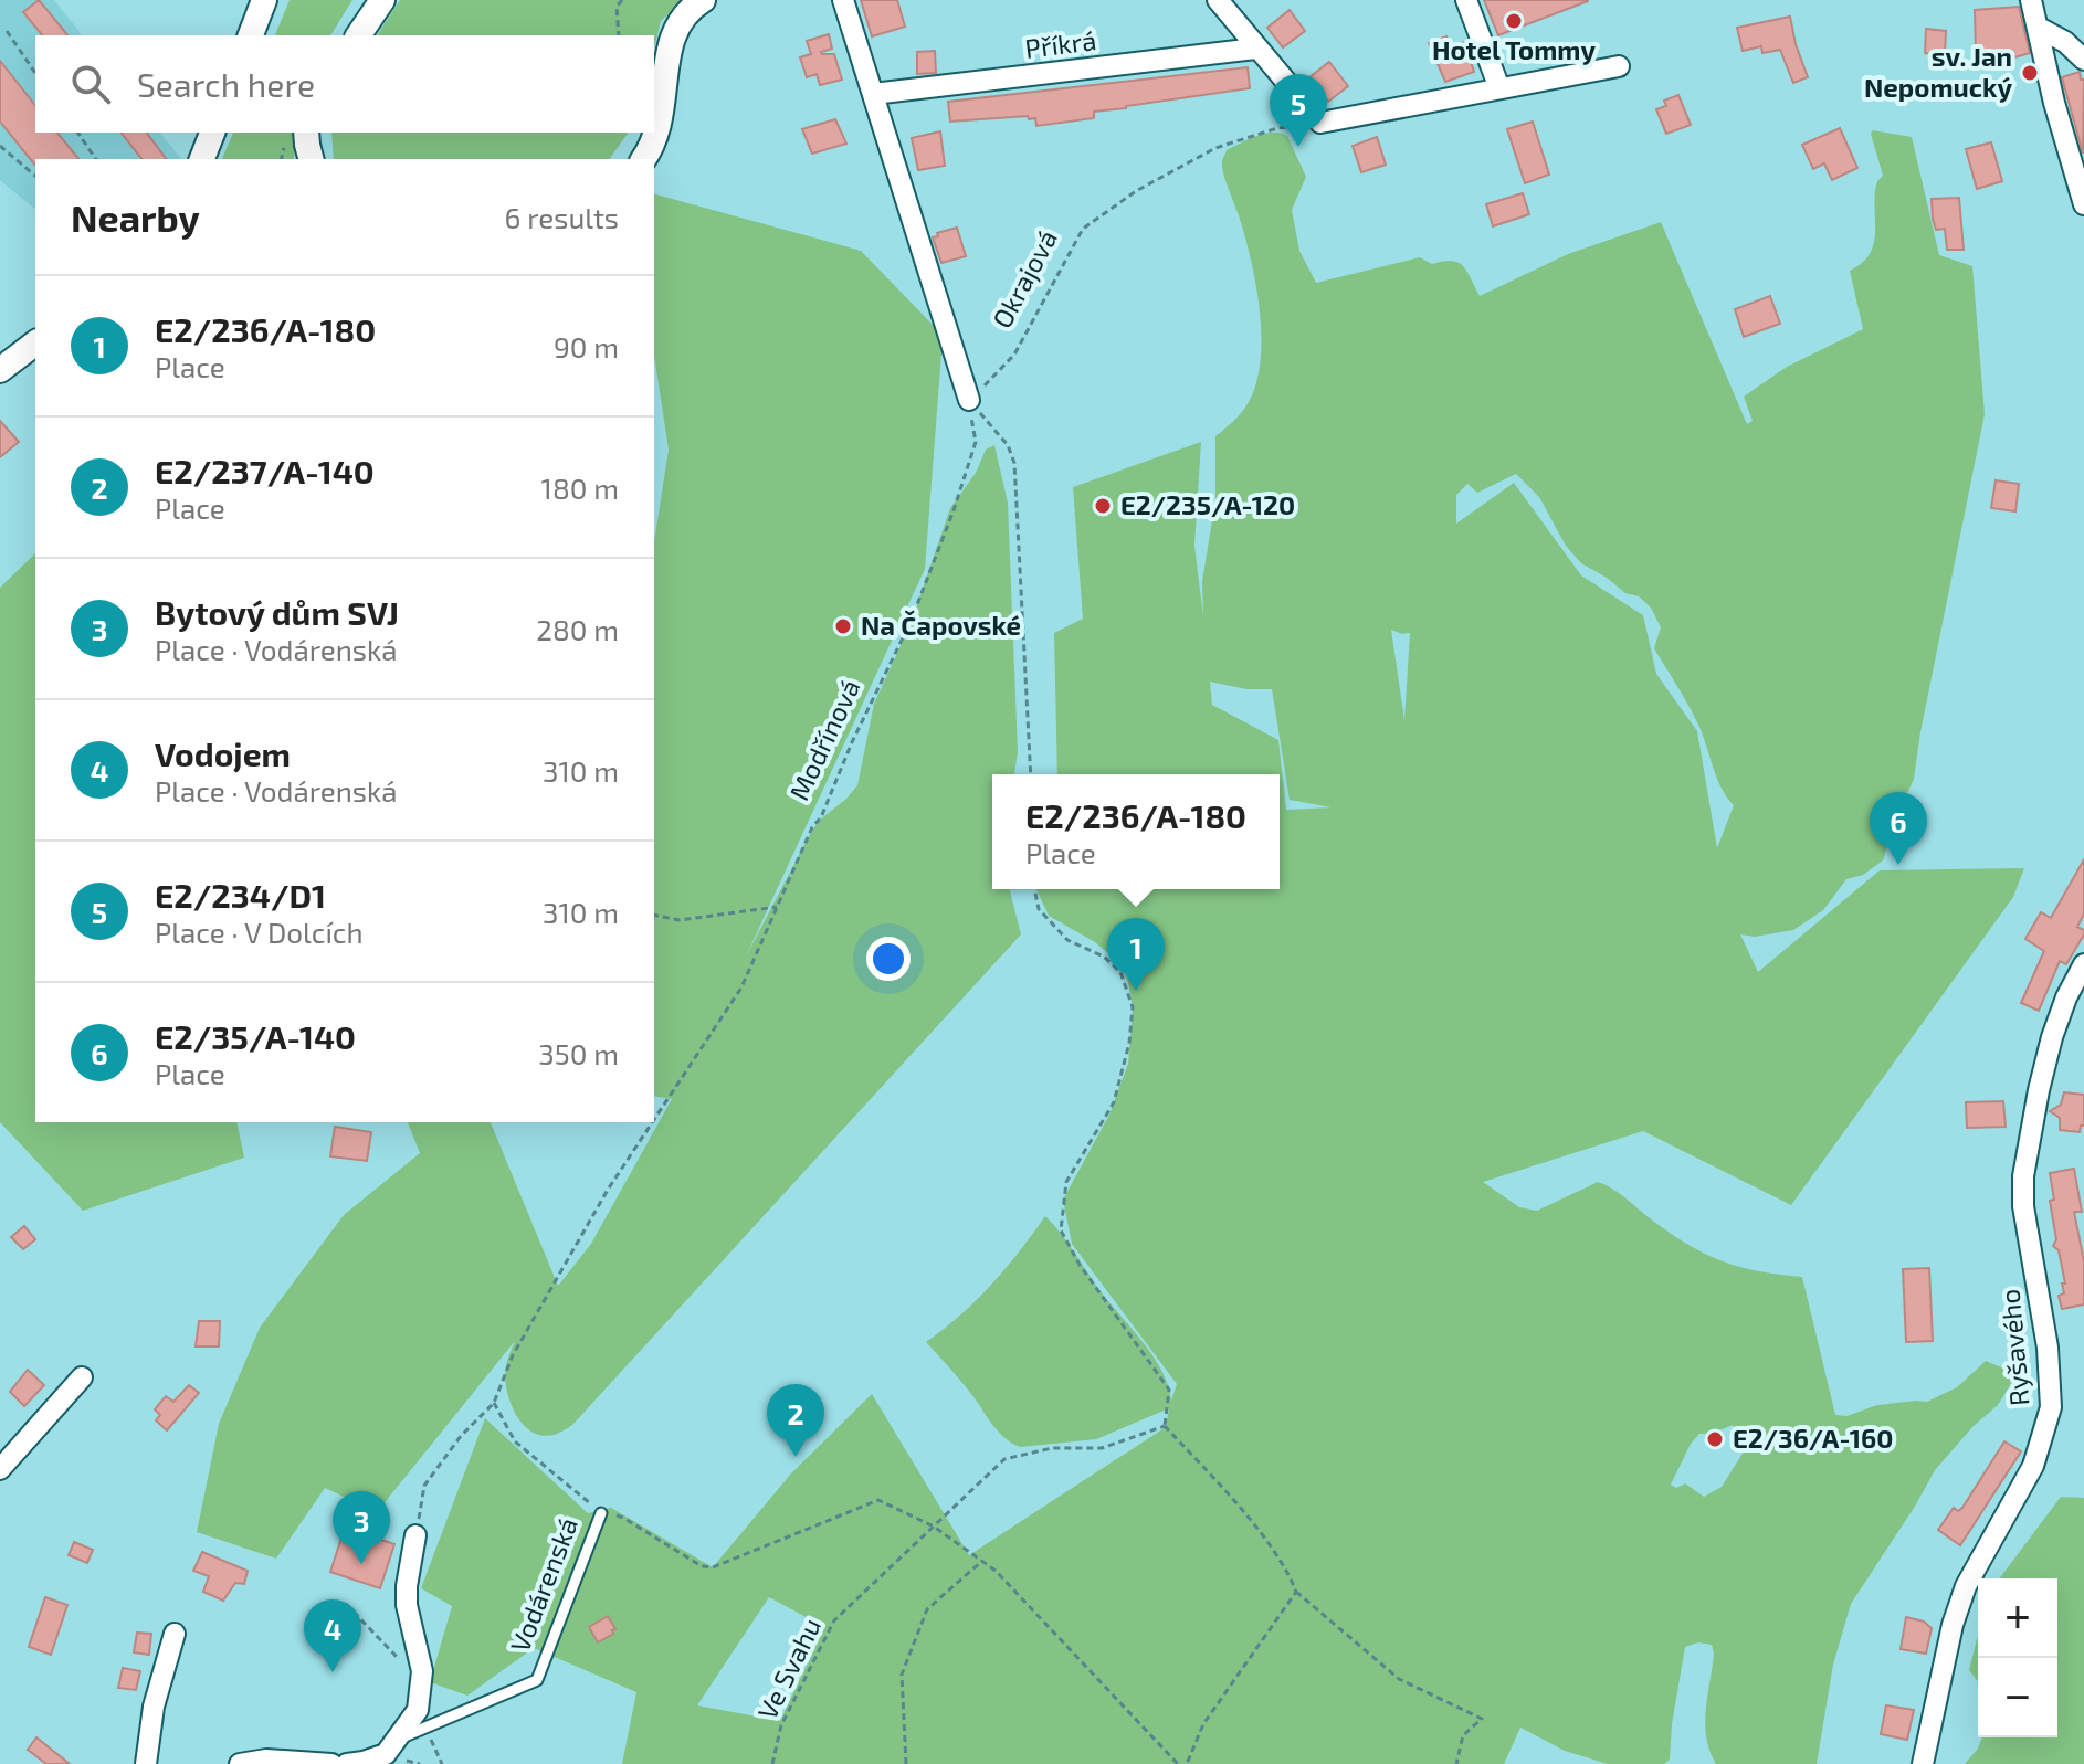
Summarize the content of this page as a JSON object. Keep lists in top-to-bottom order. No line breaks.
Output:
{"streets":{"street":["Příkrá","Ryšavého"],"lane":["Vodárenská"],"path":["Okrajová","Modřínová","Ve Svahu"]},"crossings":[["Okrajová","Modřínová"]],"places":["Hotel Tommy","sv. Jan Nepomucký","E2/235/A-120","Na Čapovské","E2/36/A-160"],"page":{"search":"Search here","pins":["5","6","1","2","3","4"],"heading":["Nearby","6 results"],"list":[{"mark":"1","name":"E2/236/A-180","note":"Place","value":"90 m"},{"mark":"2","name":"E2/237/A-140","note":"Place","value":"180 m"},{"mark":"3","name":"Bytový dům SVJ","note":"Place · Vodárenská","value":"280 m"},{"mark":"4","name":"Vodojem","note":"Place · Vodárenská","value":"310 m"},{"mark":"5","name":"E2/234/D1","note":"Place · V Dolcích","value":"310 m"},{"mark":"6","name":"E2/35/A-140","note":"Place","value":"350 m"}],"popup":["E2/236/A-180","Place"],"map_buttons":["+","−"]}}
